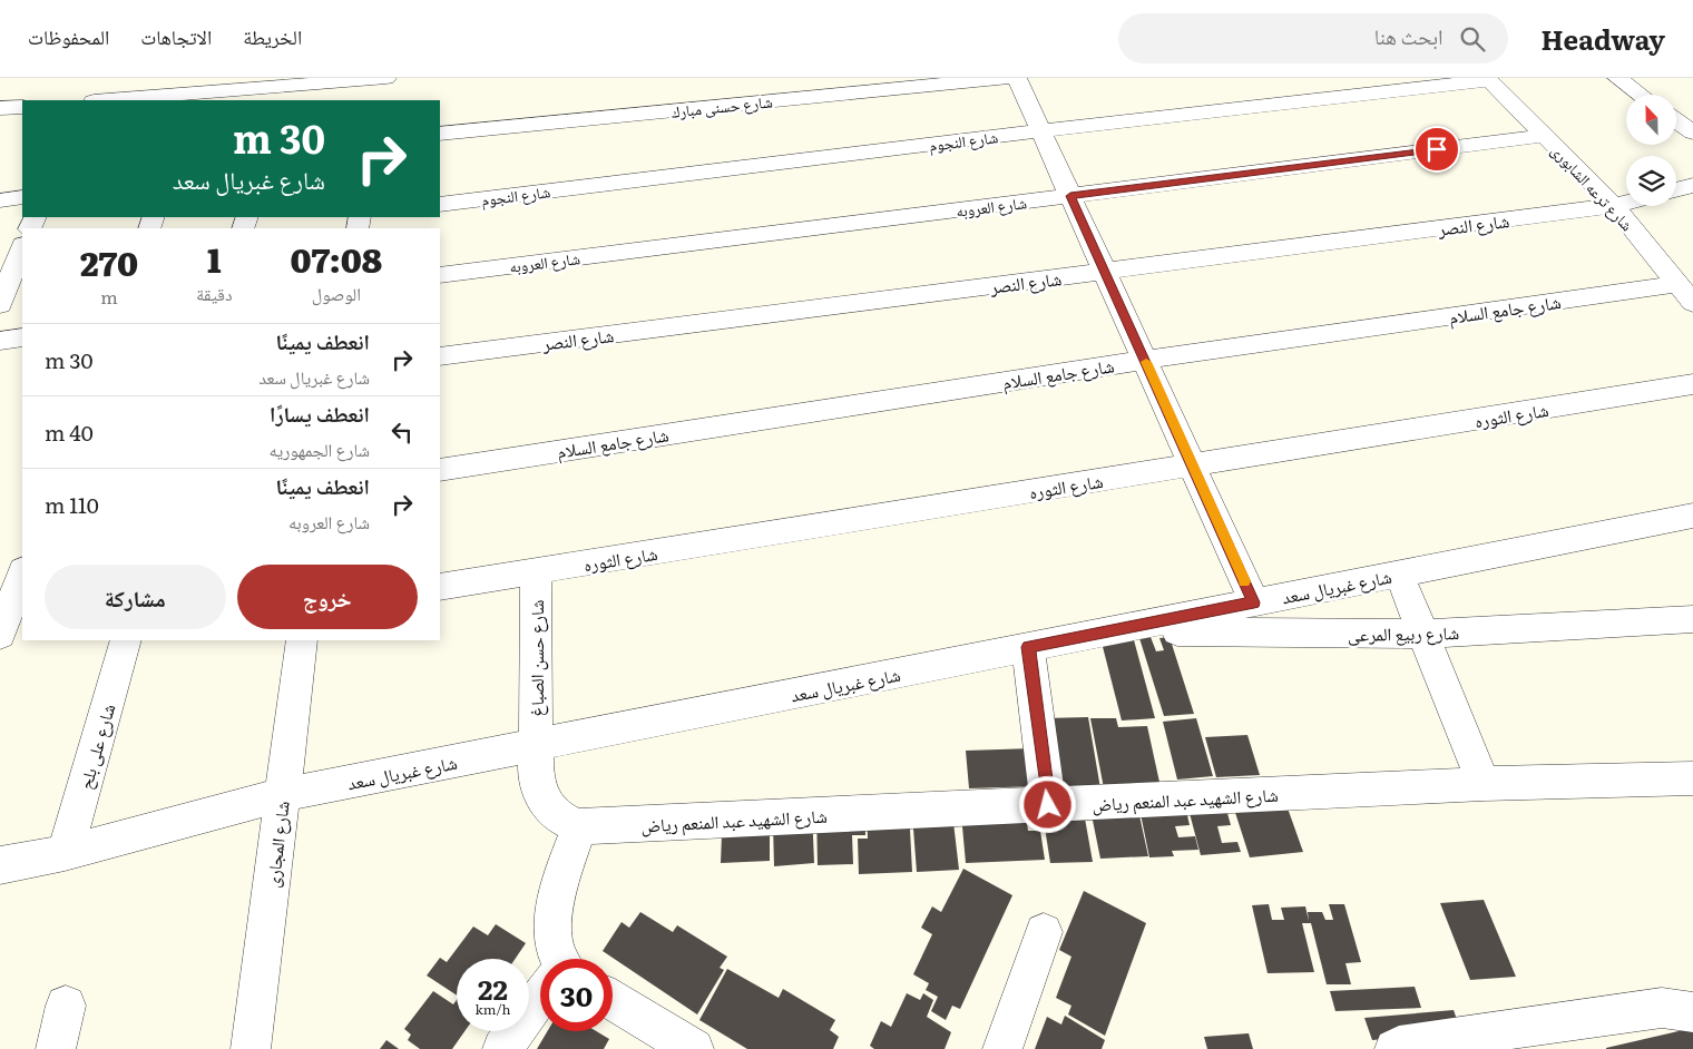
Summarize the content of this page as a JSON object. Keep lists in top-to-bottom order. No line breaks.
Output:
{"streets":{"street":["شارع حسنى مبارك","شارع النجوم","شارع ترعه الشابورى","شارع العروبه","شارع النصر","شارع جامع السلام","شارع الثوره","شارع غبريال سعد","شارع ربيع المرعى","شارع حسن الصباغ","شارع على بلح","شارع الشهيد عبد المنعم رياض","شارع المجارى"]},"crossings":[["شارع النجوم","شارع ترعه الشابورى"],["شارع ترعه الشابورى","شارع العروبه"],["شارع ترعه الشابورى","شارع النصر"],["شارع ترعه الشابورى","شارع جامع السلام"],["شارع الثوره","شارع حسن الصباغ"],["شارع غبريال سعد","شارع ربيع المرعى"],["شارع غبريال سعد","شارع حسن الصباغ"],["شارع غبريال سعد","شارع على بلح"],["شارع غبريال سعد","شارع المجارى"]],"north":"top","page":{"header":"Headway","search":"ابحث هنا","nav":["الخريطة","الاتجاهات","المحفوظات"],"turn":["30 m","شارع غبريال سعد"],"eta":["07:08","الوصول","1","دقيقة","270","m"],"list":[{"name":"انعطف يمينًا","note":"شارع غبريال سعد","value":"30 m"},{"name":"انعطف يسارًا","note":"شارع الجمهوريه","value":"40 m"},{"name":"انعطف يمينًا","note":"شارع العروبه","value":"110 m"}],"buttons":["خروج","مشاركة"],"speed":"22 km/h","limit":"30"}}
